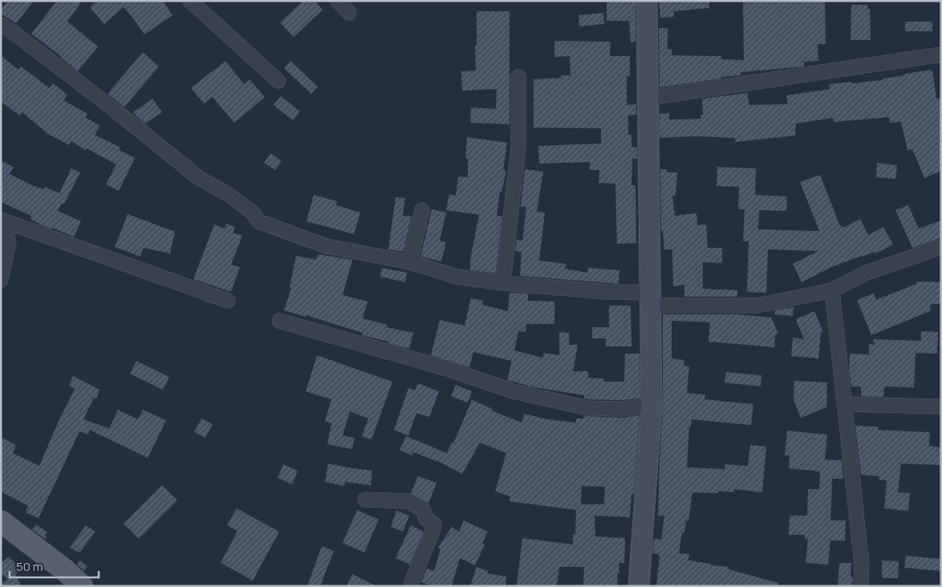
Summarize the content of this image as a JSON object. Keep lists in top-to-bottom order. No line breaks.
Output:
{"scale_bar":"50 m"}
